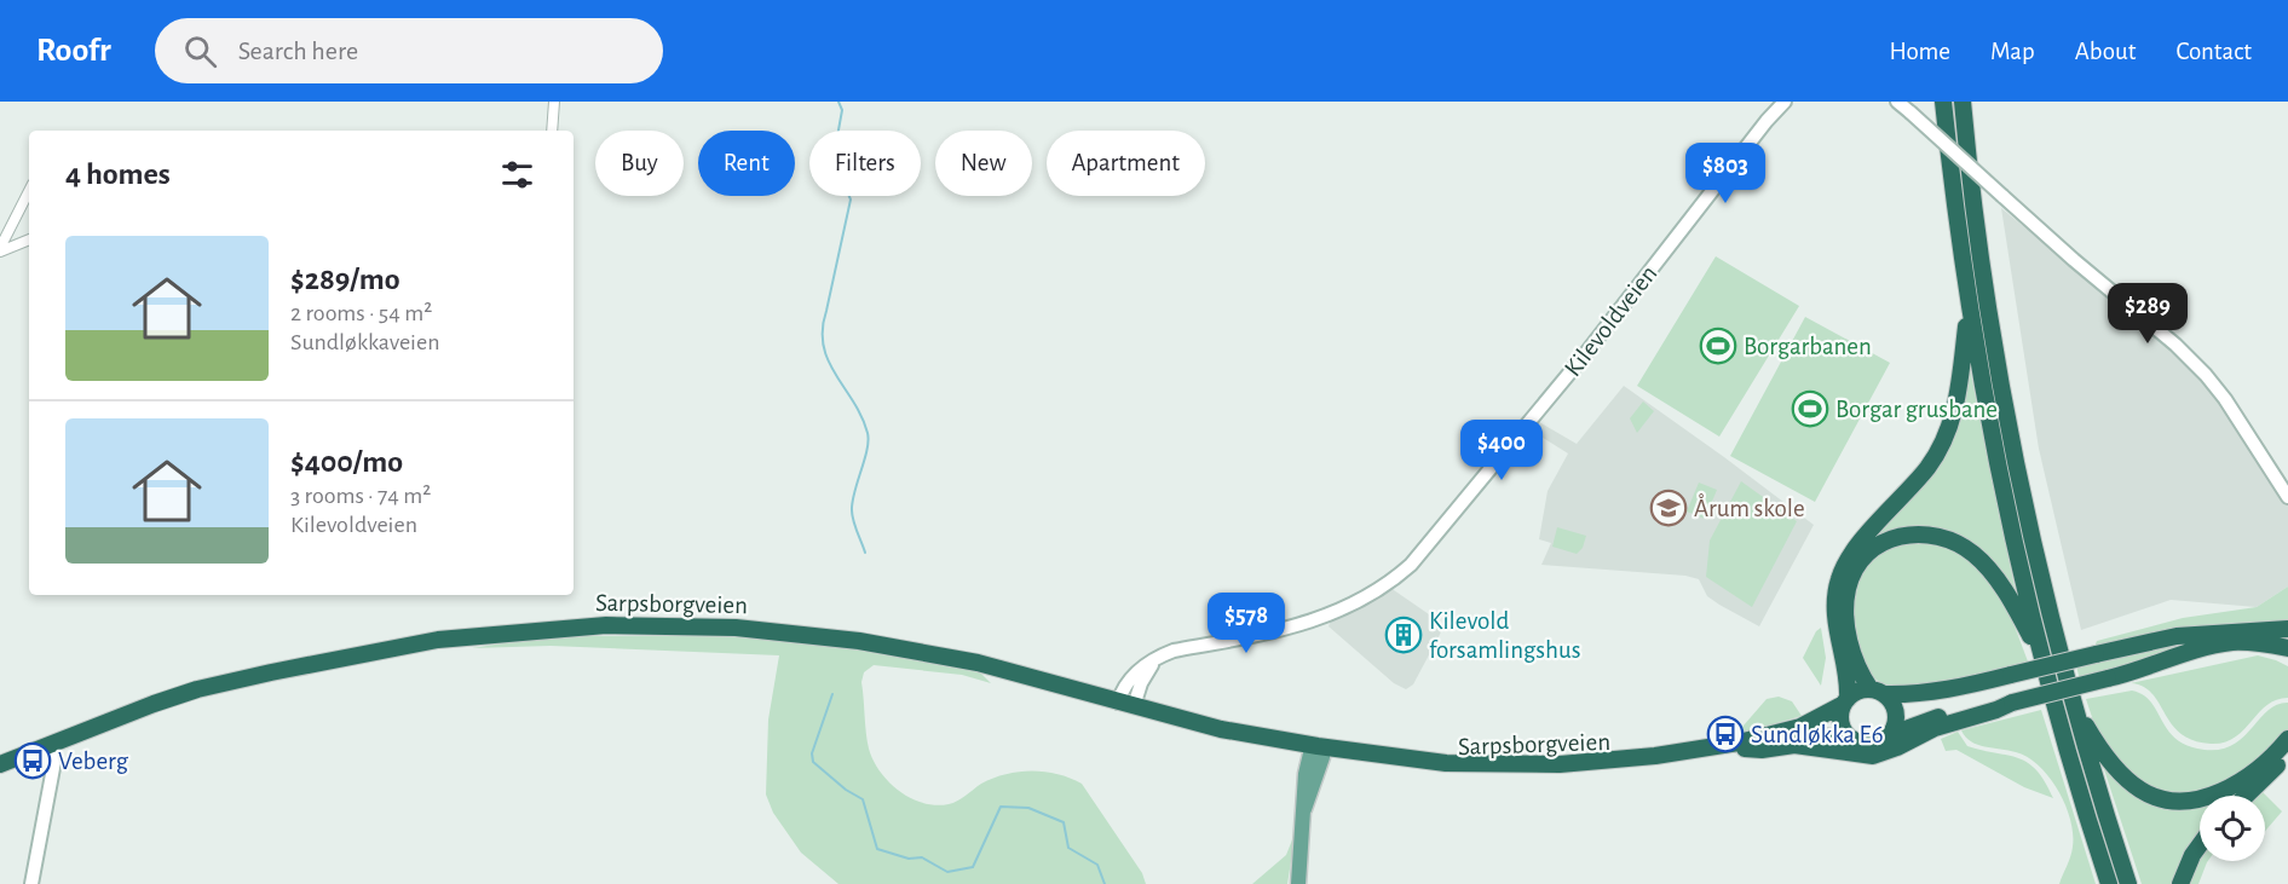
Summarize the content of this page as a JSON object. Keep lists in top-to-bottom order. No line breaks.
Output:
{"streets":{"highway":["Sarpsborgveien"],"street":["Kilevoldveien"]},"crossings":[["Kilevoldveien","Sarpsborgveien"]],"places":{"sports":["Borgarbanen","Borgar grusbane"],"school or university":["Årum skole"],"building":["Kilevold forsamlingshus"],"bus stop":["Sundløkka E6","Veberg"]},"page":{"header":"Roofr","search":"Search here","nav":["Home","Map","About","Contact"],"chip":["Buy","Rent","Filters","New","Apartment"],"heading":"4 homes","price":["$803","$289","$400","$578"],"list":[{"name":"$289/mo","note":"2 rooms · 54 m² · Sundløkkaveien"},{"name":"$400/mo","note":"3 rooms · 74 m² · Kilevoldveien"}]}}
